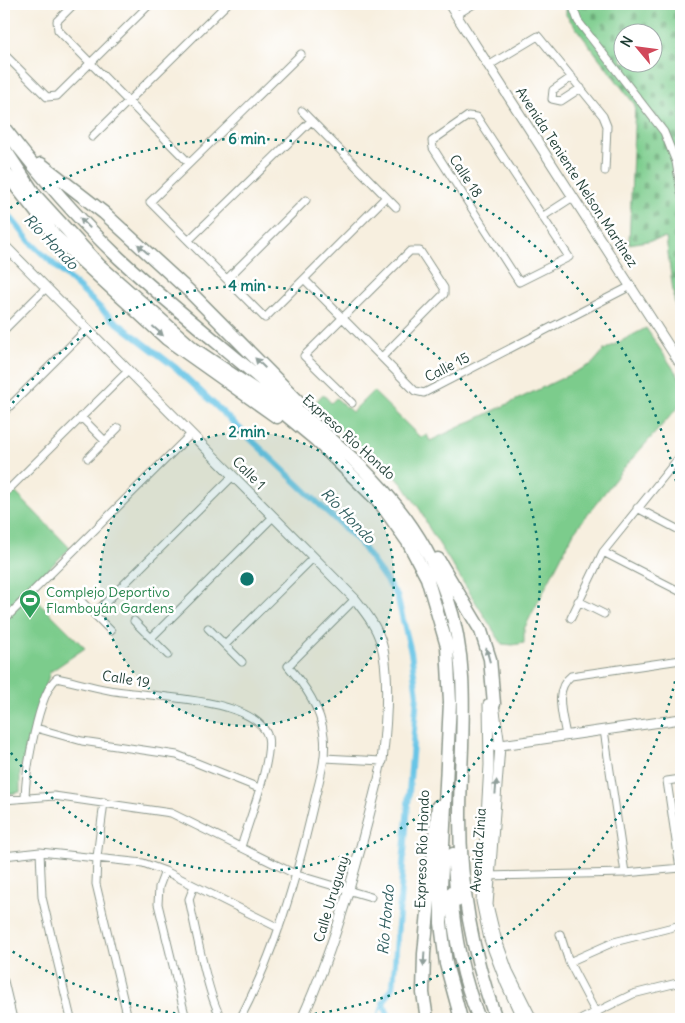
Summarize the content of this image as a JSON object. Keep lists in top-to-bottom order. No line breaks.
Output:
{"streets":{"highway":["Expreso Río Hondo"],"street":["Calle 18","Avenida Teniente Nelson Martínez","Calle 15","Calle 1","Calle 19","Avenida Zinia","Calle Uruguay"]},"crossings":[["Avenida Teniente Nelson Martínez","Calle 15"]],"water":["Río Hondo"],"places":{"sports":["Complejo Deportivo Flamboyán Gardens"]},"north":"top left","rings":["6 min","4 min","2 min"]}
